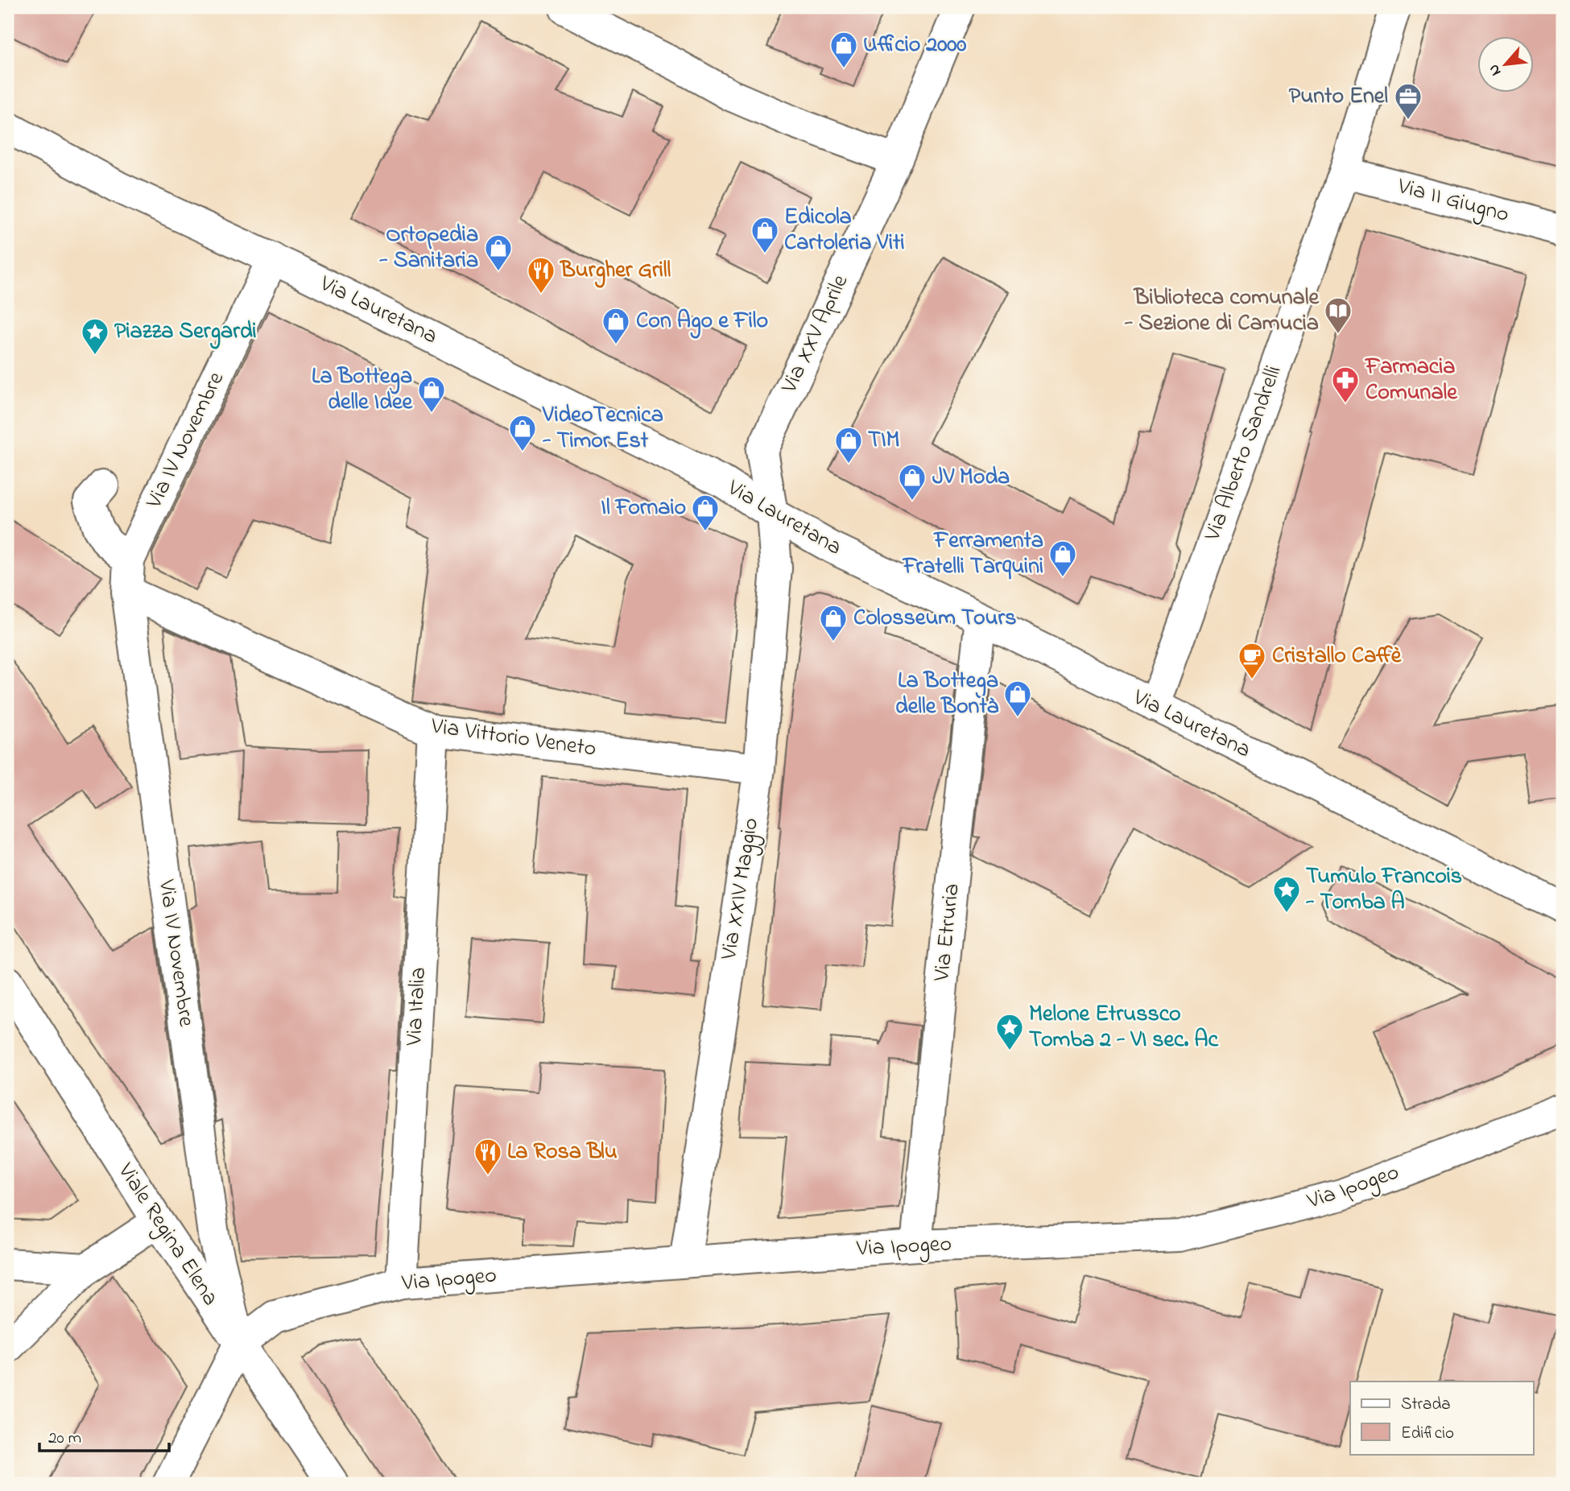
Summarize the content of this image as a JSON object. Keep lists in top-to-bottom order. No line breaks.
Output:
{"streets":{"street":["Via II Giugno","Via Lauretana","Via XXV Aprile","Via IV Novembre","Via Alberto Sandrelli","Via Vittorio Veneto","Via XXIV Maggio","Via Etruria","Via Italia","Via Ipogeo","Viale Regina Elena"]},"crossings":[["Via II Giugno","Via Alberto Sandrelli"],["Via Lauretana","Via XXV Aprile"],["Via Lauretana","Via IV Novembre"],["Via Lauretana","Via Alberto Sandrelli"],["Via Lauretana","Via XXIV Maggio"],["Via Lauretana","Via Etruria"],["Via XXV Aprile","Via XXIV Maggio"],["Via IV Novembre","Via Vittorio Veneto"],["Via IV Novembre","Via Ipogeo"],["Via IV Novembre","Viale Regina Elena"],["Via Vittorio Veneto","Via XXIV Maggio"],["Via Vittorio Veneto","Via Italia"],["Via XXIV Maggio","Via Ipogeo"],["Via Etruria","Via Ipogeo"],["Via Italia","Via Ipogeo"],["Via Ipogeo","Viale Regina Elena"]],"places":{"shop":["Ufficio 2000","Edicola Cartoleria Viti","Ortopedia - Sanitaria","Con Ago e Filo","La Bottega delle Idee","VideoTecnica - Timor Est","TIM","JV Moda","Il Fornaio","Ferramenta Fratelli Tarquini","Colosseum Tours","La Bottega delle Bontà"],"office":["Punto Enel"],"restaurant":["Burgher Grill","La Rosa Blu"],"library":["Biblioteca comunale - Sezione di Camucia"],"place":["Piazza Sergardi","Tumulo Francois - Tomba A","Melone Etrussco Tomba 2 - VI sec. Ac"],"pharmacy":["Farmacia Comunale"],"cafe":["Cristallo Caffè"]},"legend":["Strada","Edificio"],"scale_bar":"20 m","north":"bottom left"}
